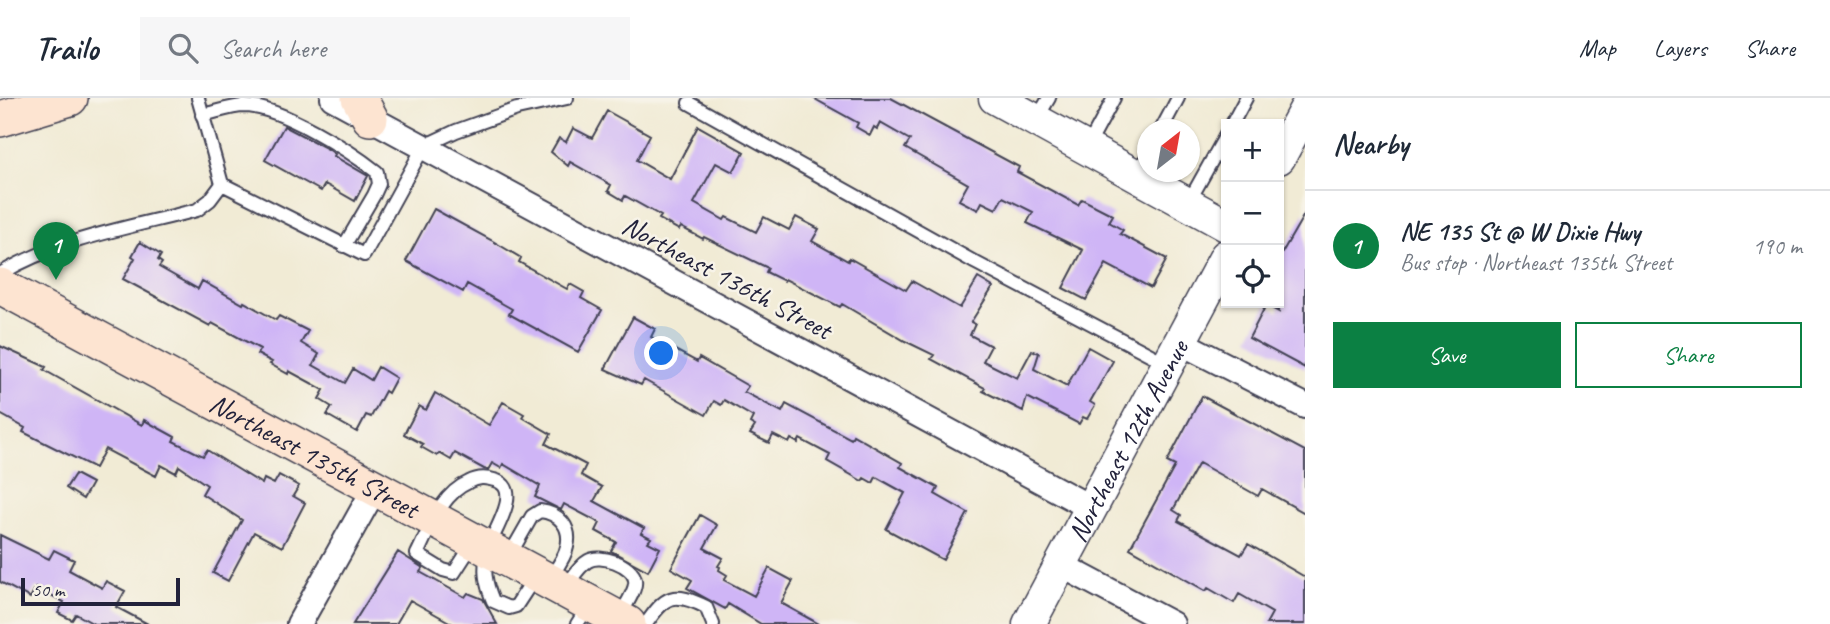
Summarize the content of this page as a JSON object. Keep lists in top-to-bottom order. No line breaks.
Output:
{"streets":{"main road":["Northeast 135th Street"],"street":["Northeast 136th Street","Northeast 12th Avenue"]},"crossings":[["Northeast 136th Street","Northeast 12th Avenue"]],"scale_bar":"50 m","north":"top right","page":{"header":"Trailo","search":"Search here","nav":["Map","Layers","Share"],"heading":"Nearby","map_buttons":["+","−"],"list":[{"mark":"1","name":"NE 135 St @ W Dixie Hwy","note":"Bus stop · Northeast 135th Street","value":"190 m"}],"pins":"1","buttons":["Save","Share"],"scale":"50 m"}}
